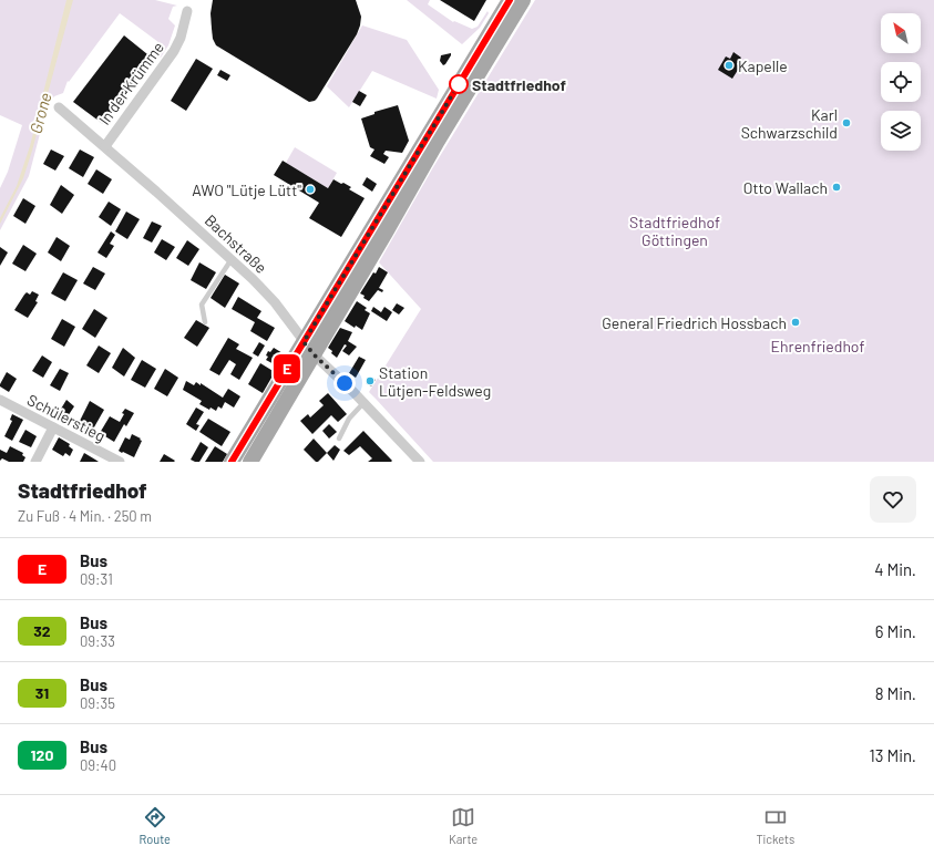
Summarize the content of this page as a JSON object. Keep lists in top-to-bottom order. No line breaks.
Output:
{"streets":{"street":["In der Krümme","Bachstraße","Schülerstieg"]},"crossings":[["In der Krümme","Bachstraße"]],"water":["Grone"],"parks":["Stadtfriedhof Göttingen","Ehrenfriedhof"],"places":["Kapelle","Stadtfriedhof","Karl Schwarzschild","Otto Wallach","AWO \"Lütje Lütt\"","General Friedrich Hossbach","Station Lütjen-Feldsweg"],"lines":["bus line E"],"north":"top left","page":{"on_map":"E","heading":["Stadtfriedhof","Zu Fuß · 4 Min. · 250 m"],"list":[{"mark":"E","name":"Bus","note":"09:31","value":"4 Min."},{"mark":"32","name":"Bus","note":"09:33","value":"6 Min."},{"mark":"31","name":"Bus","note":"09:35","value":"8 Min."},{"mark":"120","name":"Bus","note":"09:40","value":"13 Min."}],"tabs":["Route","Karte","Tickets"]}}
